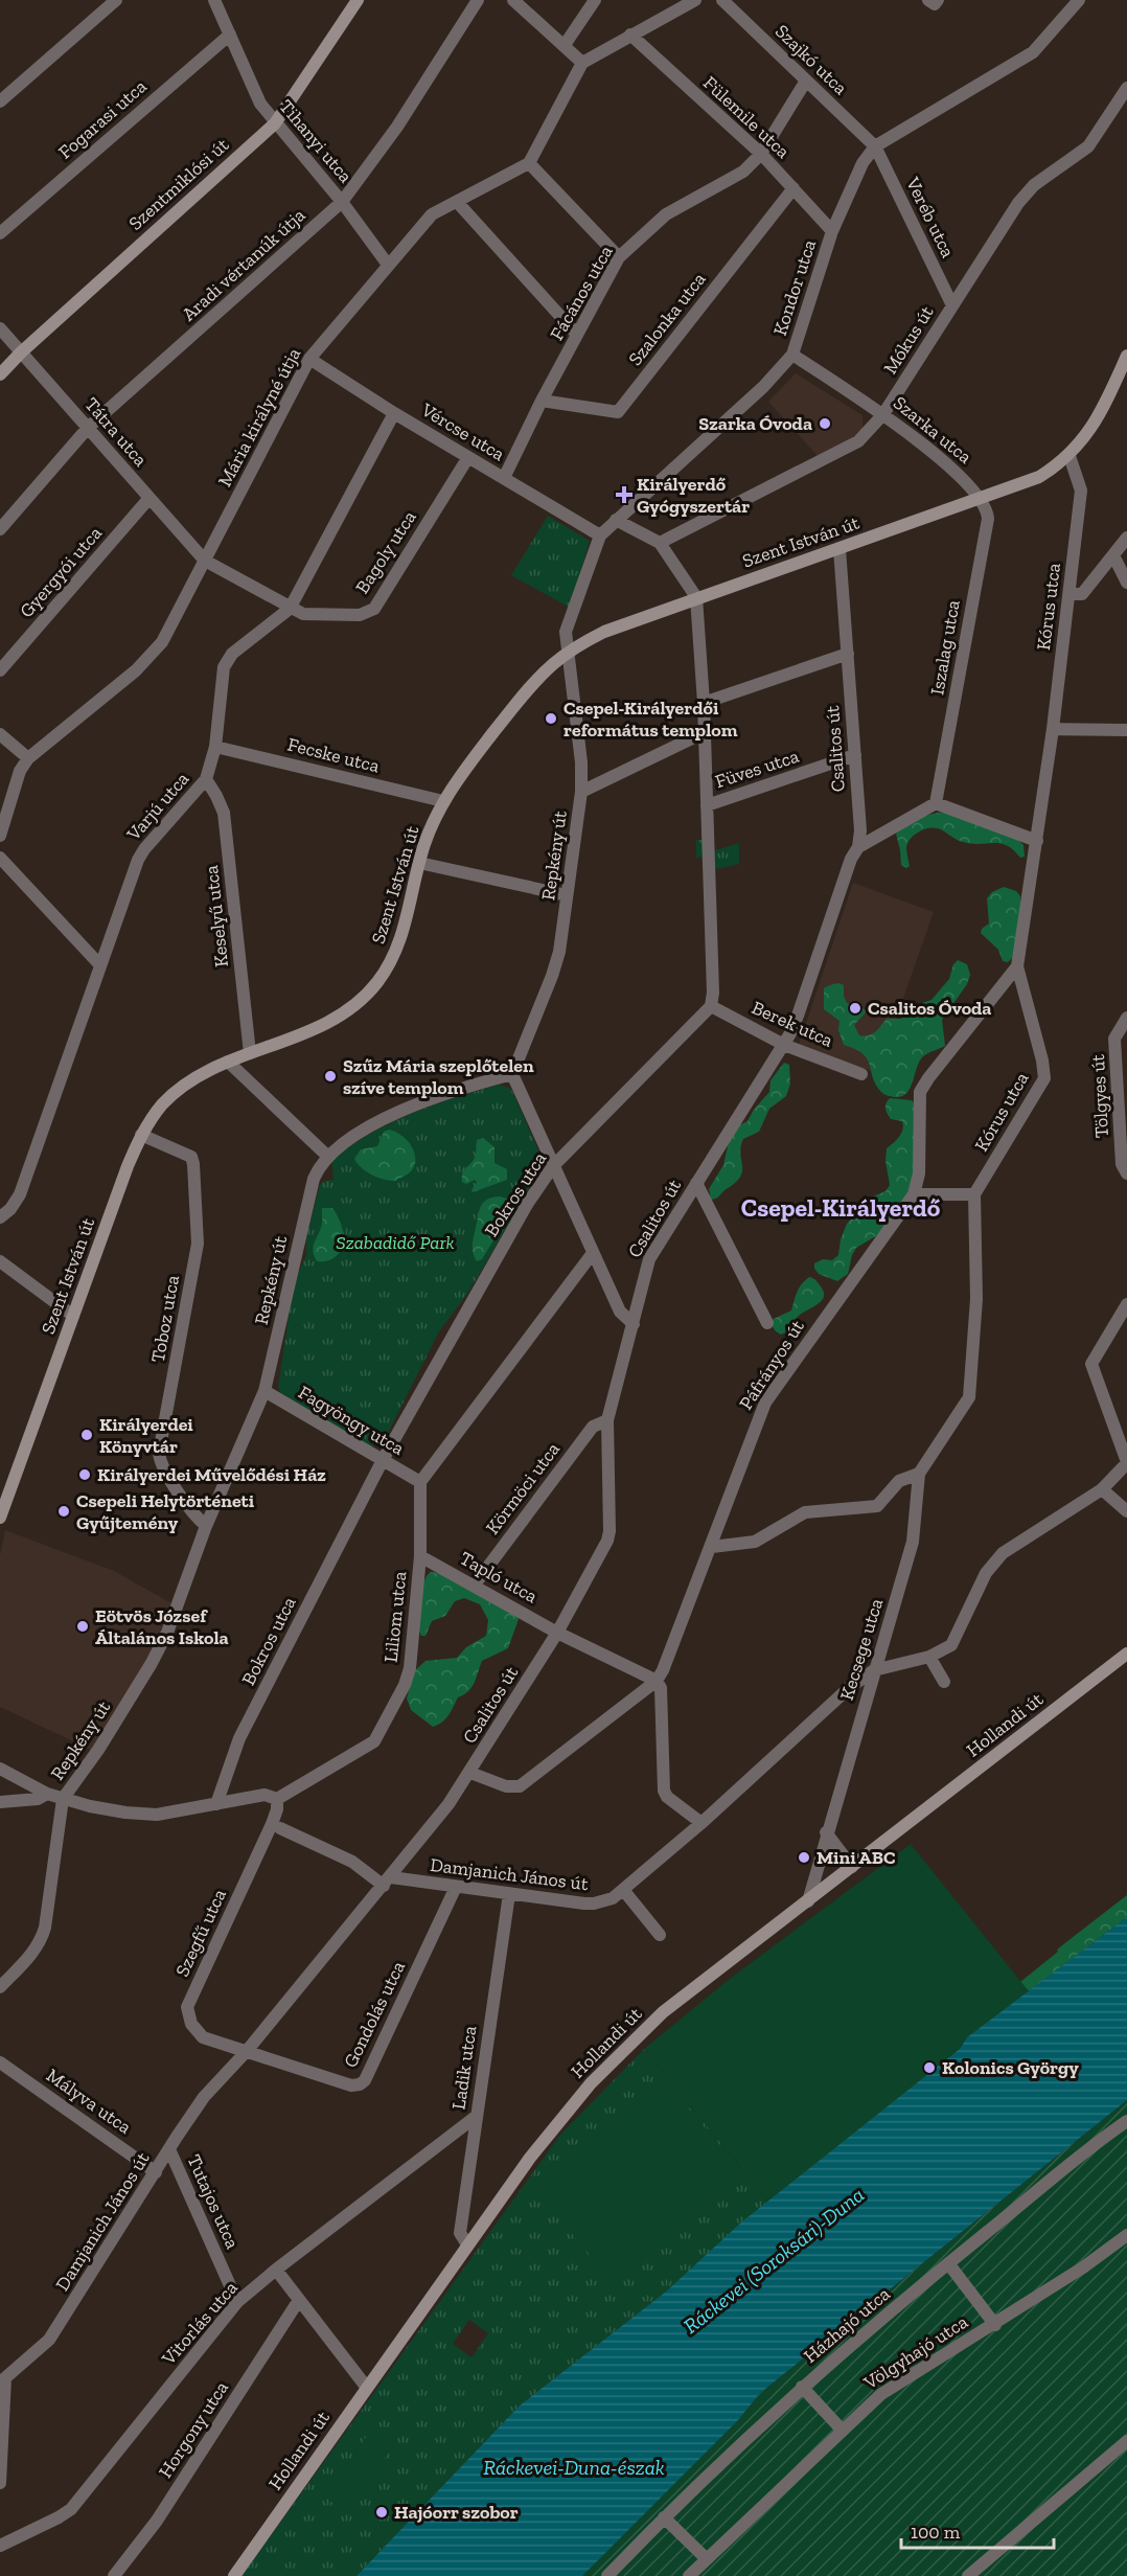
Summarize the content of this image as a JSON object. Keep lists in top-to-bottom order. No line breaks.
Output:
{"streets":{"street":["Szajkó utca","Fülemile utca","Fogarasi utca","Tihanyi utca","Szentmiklósi út","Veréb utca","Aradi vértanúk útja","Kondor utca","Fácános utca","Szalonka utca","Mókus út","Mária királyné útja","Szarka utca","Tátra utca","Vércse utca","Szent István út","Bagoly utca","Gyergyói utca","Kórus utca","Iszalag utca","Csalitos út","Fecske utca","Füves utca","Varjú utca","Repkény út","Keselyű utca","Berek utca","Tölgyes út","Bokros utca","Toboz utca","Páfrányos út","Fagyöngy utca","Körmöci utca","Tapló utca","Liliom utca","Kecsege utca","Hollandi út","Damjanich János út","Szegfű utca","Gondolás utca","Ladik utca","Mályva utca","Tutajos utca","Vitorlás utca","Házhajó utca","Völgyhajó utca","Horgony utca"]},"crossings":[["Szajkó utca","Veréb utca"],["Szajkó utca","Kondor utca"],["Szajkó utca","Fácános utca"],["Fülemile utca","Kondor utca"],["Fülemile utca","Fácános utca"],["Fülemile utca","Szalonka utca"],["Fogarasi utca","Tihanyi utca"],["Tihanyi utca","Szentmiklósi út"],["Tihanyi utca","Aradi vértanúk útja"],["Tihanyi utca","Mária királyné útja"],["Szentmiklósi út","Tátra utca"],["Veréb utca","Kondor utca"],["Veréb utca","Mókus út"],["Aradi vértanúk útja","Tátra utca"],["Kondor utca","Szarka utca"],["Kondor utca","Vércse utca"],["Kondor utca","Szent István út"],["Kondor utca","Repkény út"],["Fácános utca","Szalonka utca"],["Fácános utca","Vércse utca"],["Mókus út","Szarka utca"],["Mária királyné útja","Tátra utca"],["Mária királyné útja","Vércse utca"],["Mária királyné útja","Bagoly utca"],["Szarka utca","Szent István út"],["Szarka utca","Iszalag utca"],["Tátra utca","Bagoly utca"],["Tátra utca","Gyergyói utca"],["Vércse utca","Bagoly utca"],["Vércse utca","Varjú utca"],["Szent István út","Kórus utca"],["Szent István út","Iszalag utca"],["Szent István út","Csalitos út"],["Szent István út","Fecske utca"],["Szent István út","Repkény út"],["Szent István út","Keselyű utca"],["Szent István út","Toboz utca"],["Bagoly utca","Varjú utca"],["Kórus utca","Páfrányos út"],["Csalitos út","Füves utca"],["Csalitos út","Berek utca"],["Csalitos út","Páfrányos út"],["Csalitos út","Körmöci utca"],["Csalitos út","Tapló utca"],["Csalitos út","Damjanich János út"],["Fecske utca","Varjú utca"],["Varjú utca","Keselyű utca"],["Repkény út","Toboz utca"],["Repkény út","Fagyöngy utca"],["Berek utca","Bokros utca"],["Bokros utca","Fagyöngy utca"],["Páfrányos út","Tapló utca"],["Fagyöngy utca","Liliom utca"],["Körmöci utca","Tapló utca"],["Tapló utca","Liliom utca"],["Liliom utca","Szegfű utca"],["Kecsege utca","Hollandi út"],["Kecsege utca","Damjanich János út"],["Hollandi út","Ladik utca"],["Damjanich János út","Szegfű utca"],["Damjanich János út","Gondolás utca"],["Damjanich János út","Ladik utca"],["Damjanich János út","Mályva utca"],["Damjanich János út","Tutajos utca"],["Szegfű utca","Gondolás utca"],["Ladik utca","Vitorlás utca"],["Tutajos utca","Vitorlás utca"]],"districts":["Csepel-Királyerdő"],"water":["Ráckevei (Soroksári)-Duna","Ráckevei-Duna-észak"],"parks":["Szabadidő Park"],"places":{"other":["Szarka Óvoda","Csepel-Királyerdői református templom","Csalitos Óvoda","Szűz Mária szeplőtelen szíve templom","Királyerdei Könyvtár","Királyerdei Művelődési Ház","Csepeli Helytörténeti Gyűjtemény","Eötvös József Általános Iskola","Mini ABC","Kolonics György","Hajóorr szobor"],"health":["Királyerdő Gyógyszertár"]},"scale_bar":"100 m"}
